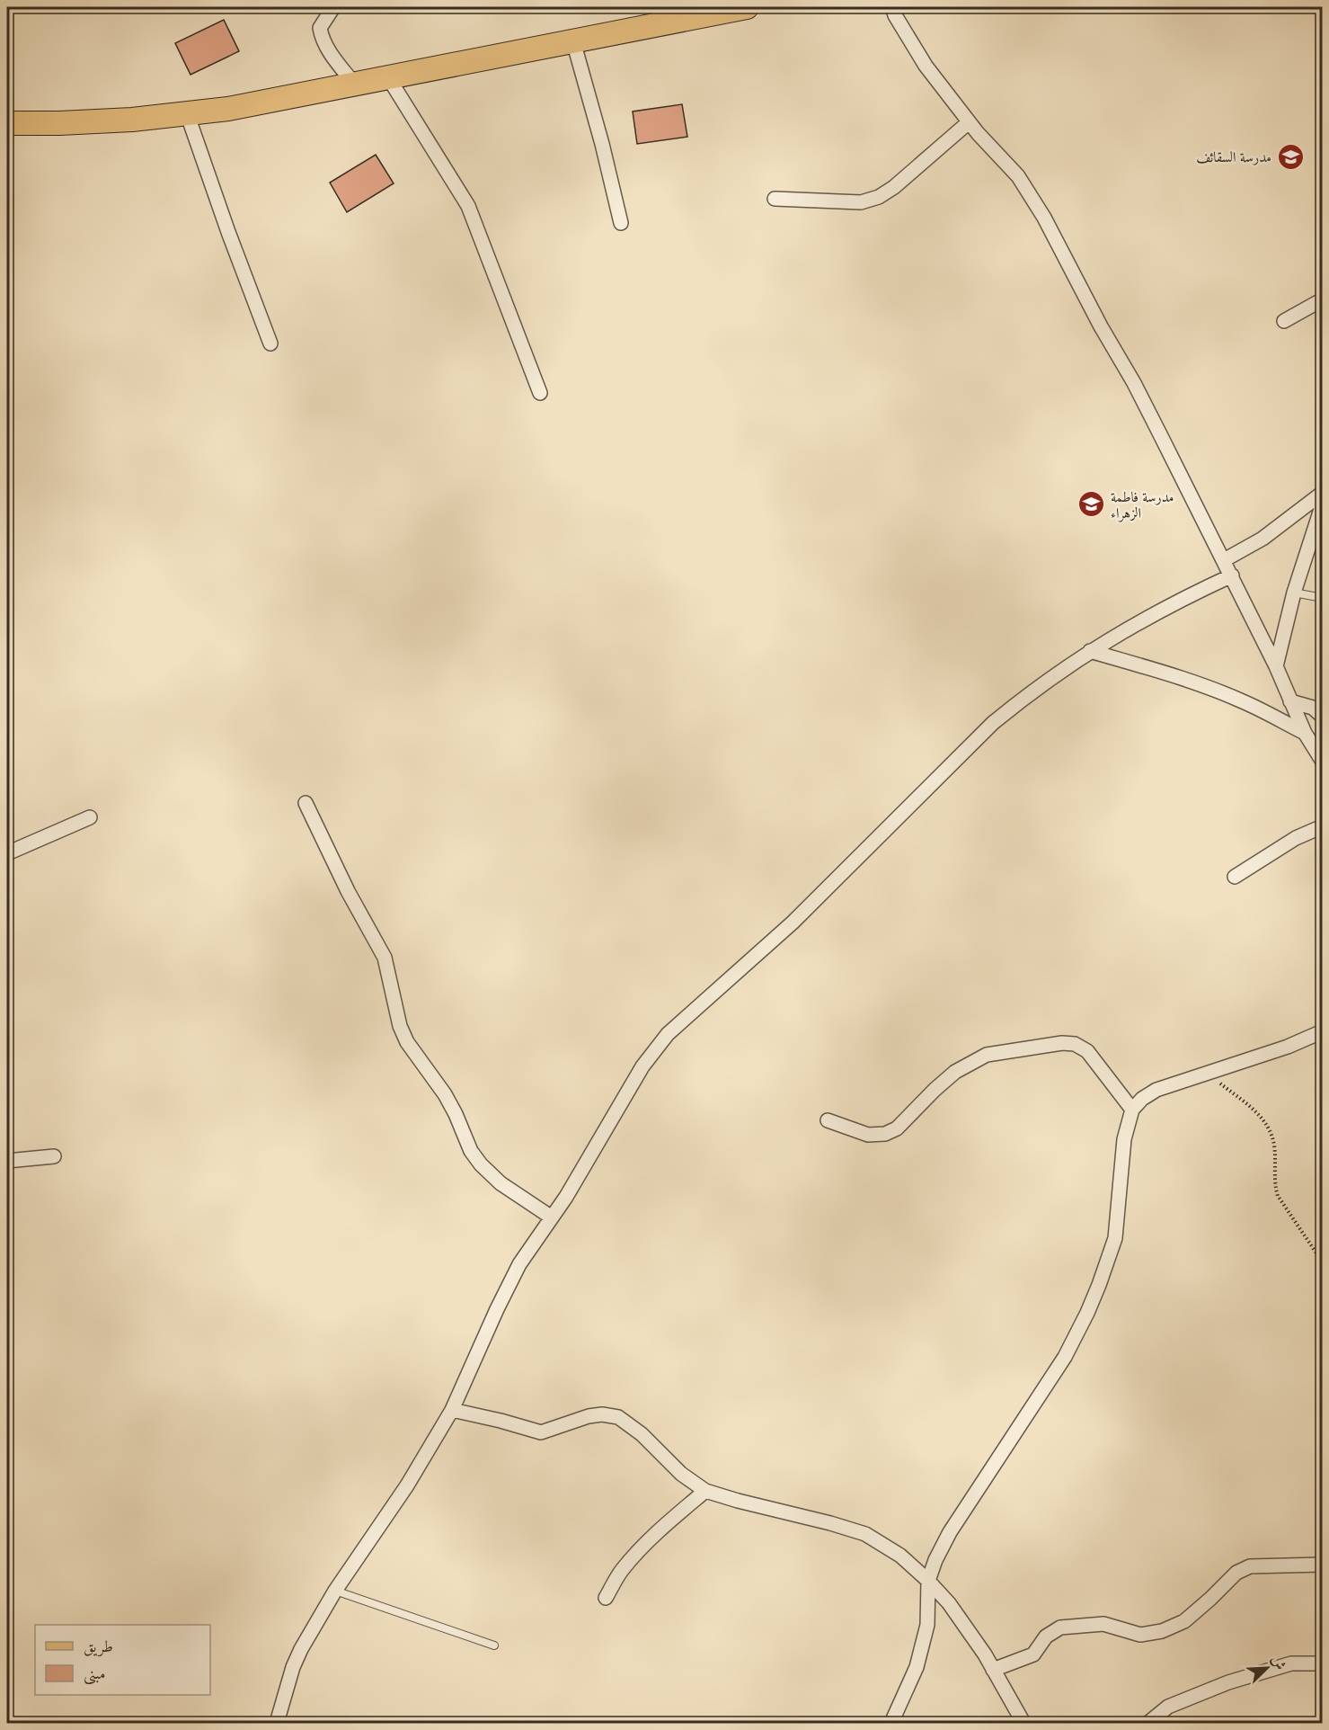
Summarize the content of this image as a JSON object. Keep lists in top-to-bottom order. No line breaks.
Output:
{"places":{"school or university":["مدرسة السقائف","مدرسة فاطمة الزهراء"]},"legend":["طريق","مبنى"],"north":"top right"}
